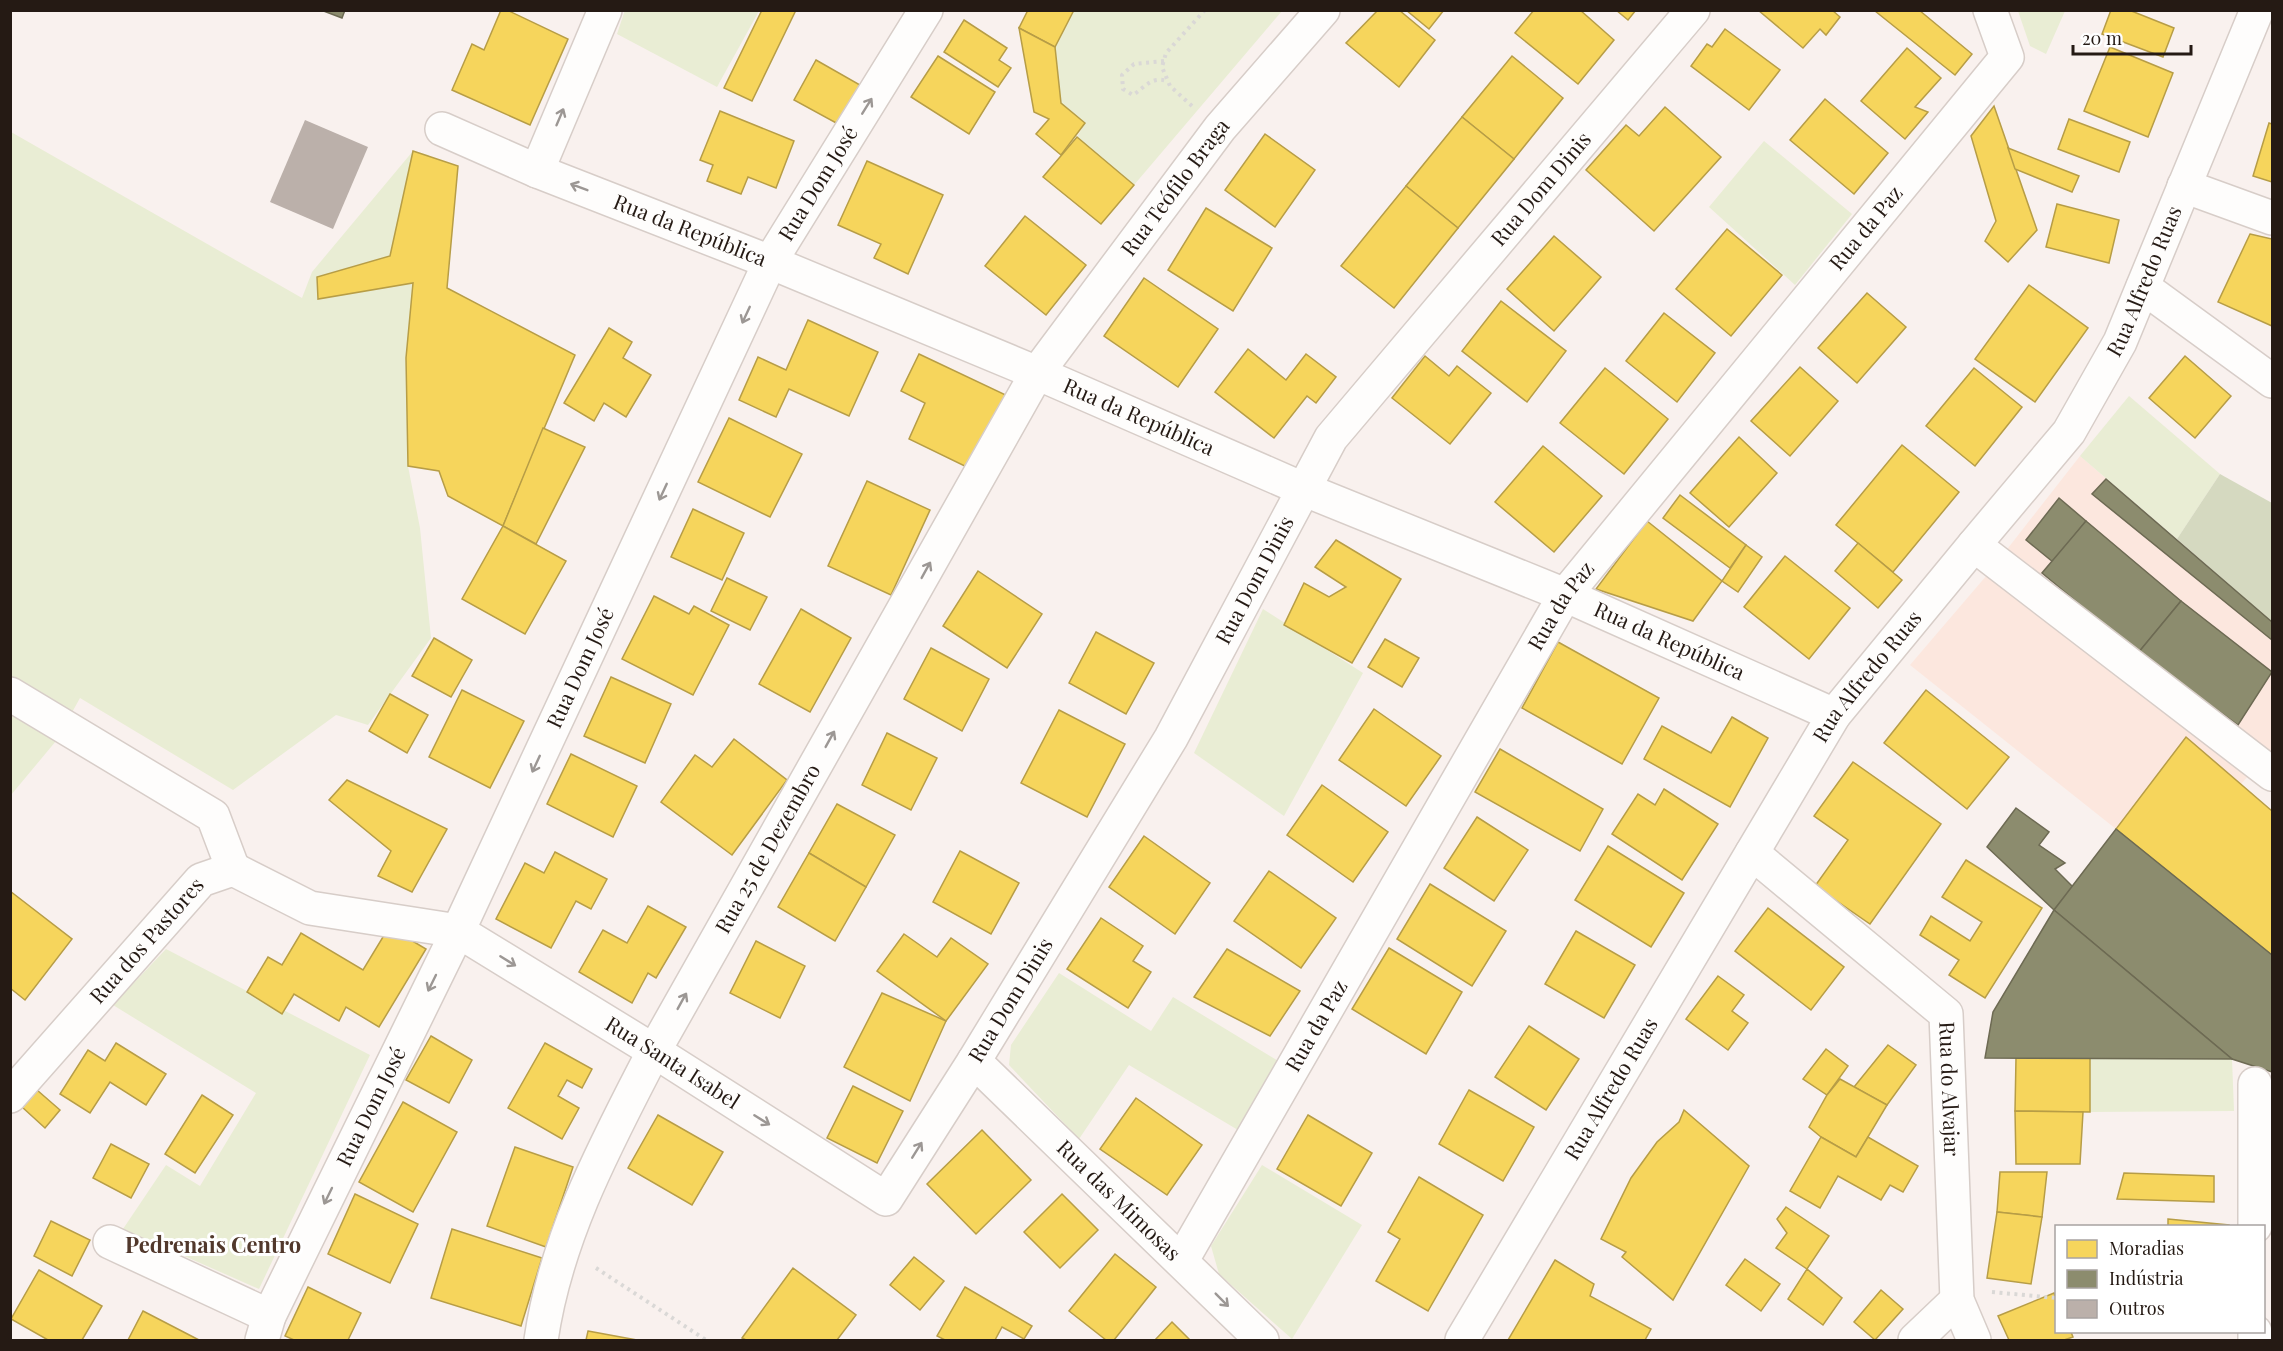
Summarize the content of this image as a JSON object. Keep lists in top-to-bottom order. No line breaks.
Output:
{"streets":{"street":["Rua Dom José","Rua Teófilo Braga","Rua Dom Dinis","Rua da Paz","Rua da República","Rua Alfredo Ruas","Rua 25 de Dezembro","Rua dos Pastores","Rua Santa Isabel","Rua do Alvajar","Rua das Mimosas"]},"crossings":[["Rua Dom José","Rua da República"],["Rua Dom José","Rua dos Pastores"],["Rua Dom José","Rua Santa Isabel"],["Rua Teófilo Braga","Rua da República"],["Rua Teófilo Braga","Rua 25 de Dezembro"],["Rua Dom Dinis","Rua da República"],["Rua Dom Dinis","Rua Santa Isabel"],["Rua Dom Dinis","Rua das Mimosas"],["Rua da Paz","Rua da República"],["Rua da Paz","Rua das Mimosas"],["Rua da República","Rua Alfredo Ruas"],["Rua da República","Rua 25 de Dezembro"],["Rua Alfredo Ruas","Rua do Alvajar"],["Rua 25 de Dezembro","Rua Santa Isabel"],["Rua dos Pastores","Rua Santa Isabel"]],"one_way":["Rua 25 de Dezembro","Rua Santa Isabel"],"districts":["Pedrenais Centro"],"legend":["Moradias","Indústria","Outros"],"scale_bar":"20 m"}
